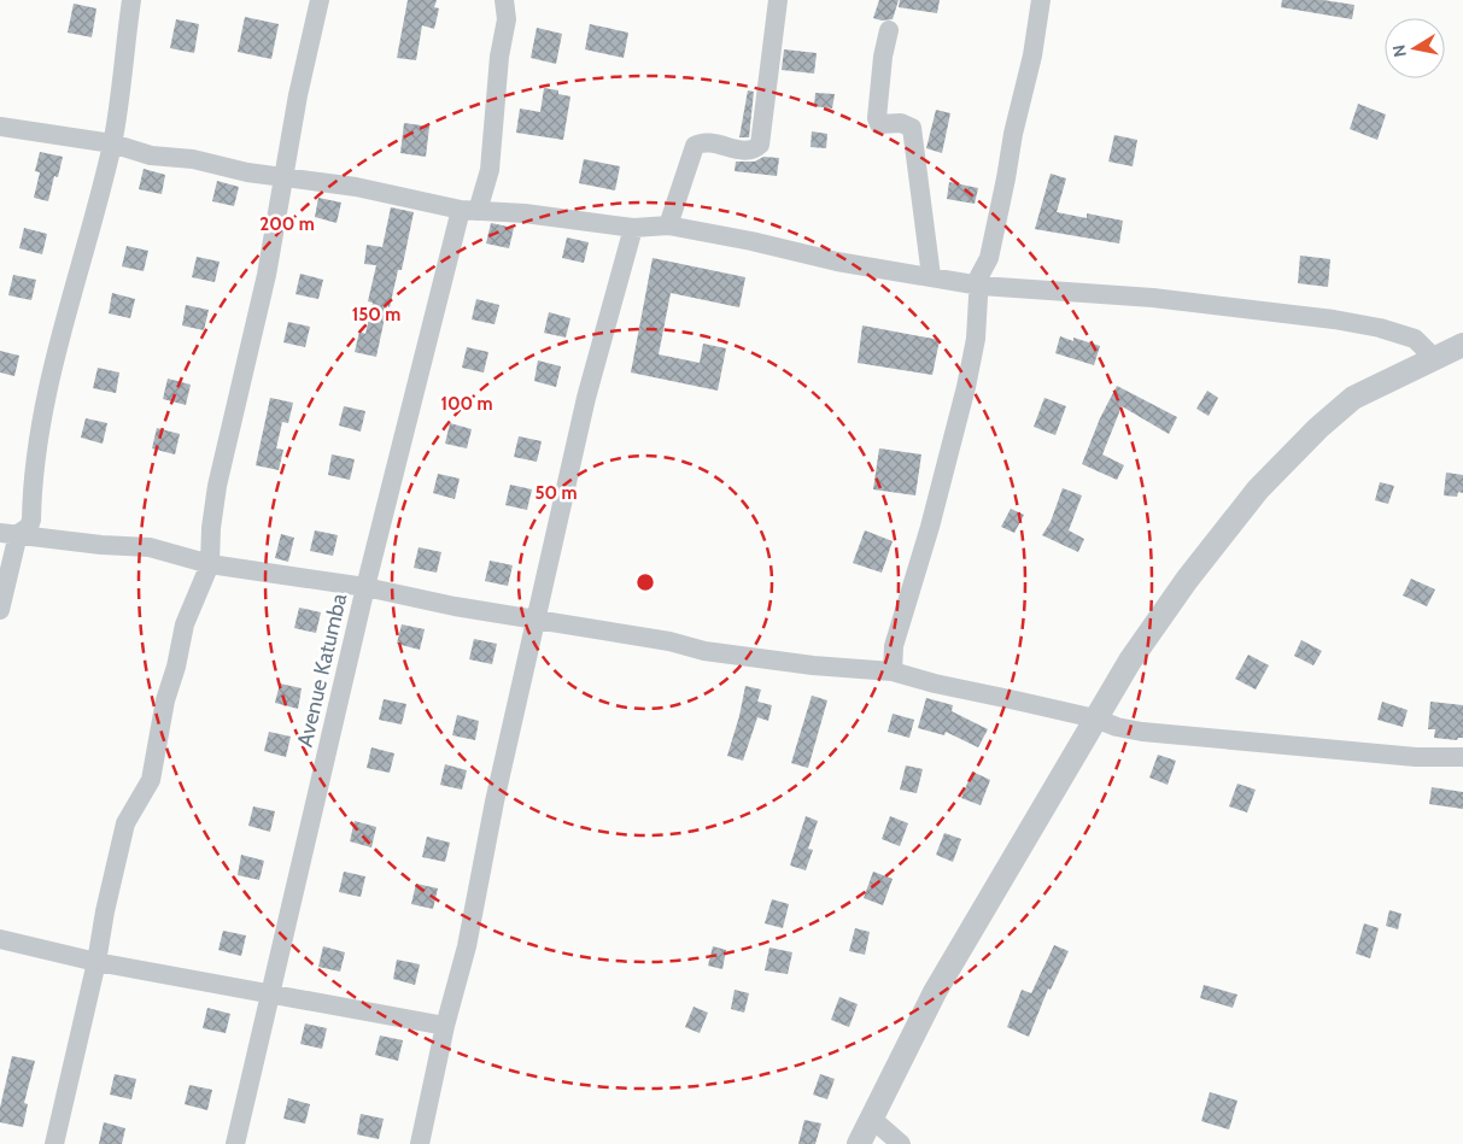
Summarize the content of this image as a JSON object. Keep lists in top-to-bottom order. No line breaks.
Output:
{"streets":{"street":["Avenue Katumba"]},"north":"left","rings":["200 m","150 m","100 m","50 m"]}
